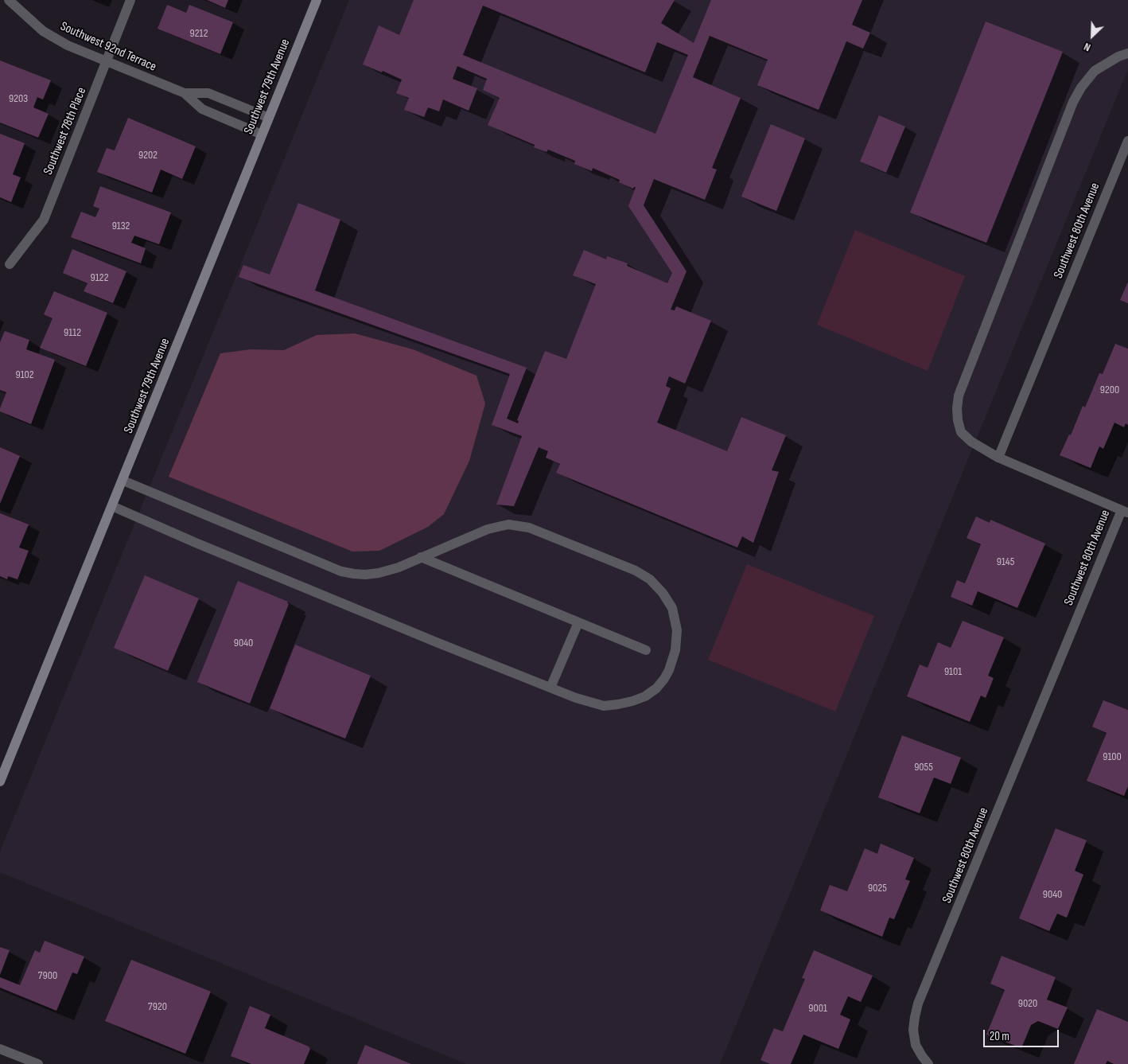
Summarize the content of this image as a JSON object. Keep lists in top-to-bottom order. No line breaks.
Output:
{"streets":{"street":["Southwest 92nd Terrace","Southwest 79th Avenue","Southwest 78th Place","Southwest 80th Avenue"]},"crossings":[["Southwest 92nd Terrace","Southwest 79th Avenue"],["Southwest 92nd Terrace","Southwest 78th Place"]],"house_numbers":["9212","9203","9202","9132","9122","9112","9102","9200","9145","9040","9101","9100","9055","9025","9040","7900","9020","7920","9001"],"scale_bar":"20 m","north":"bottom left"}
